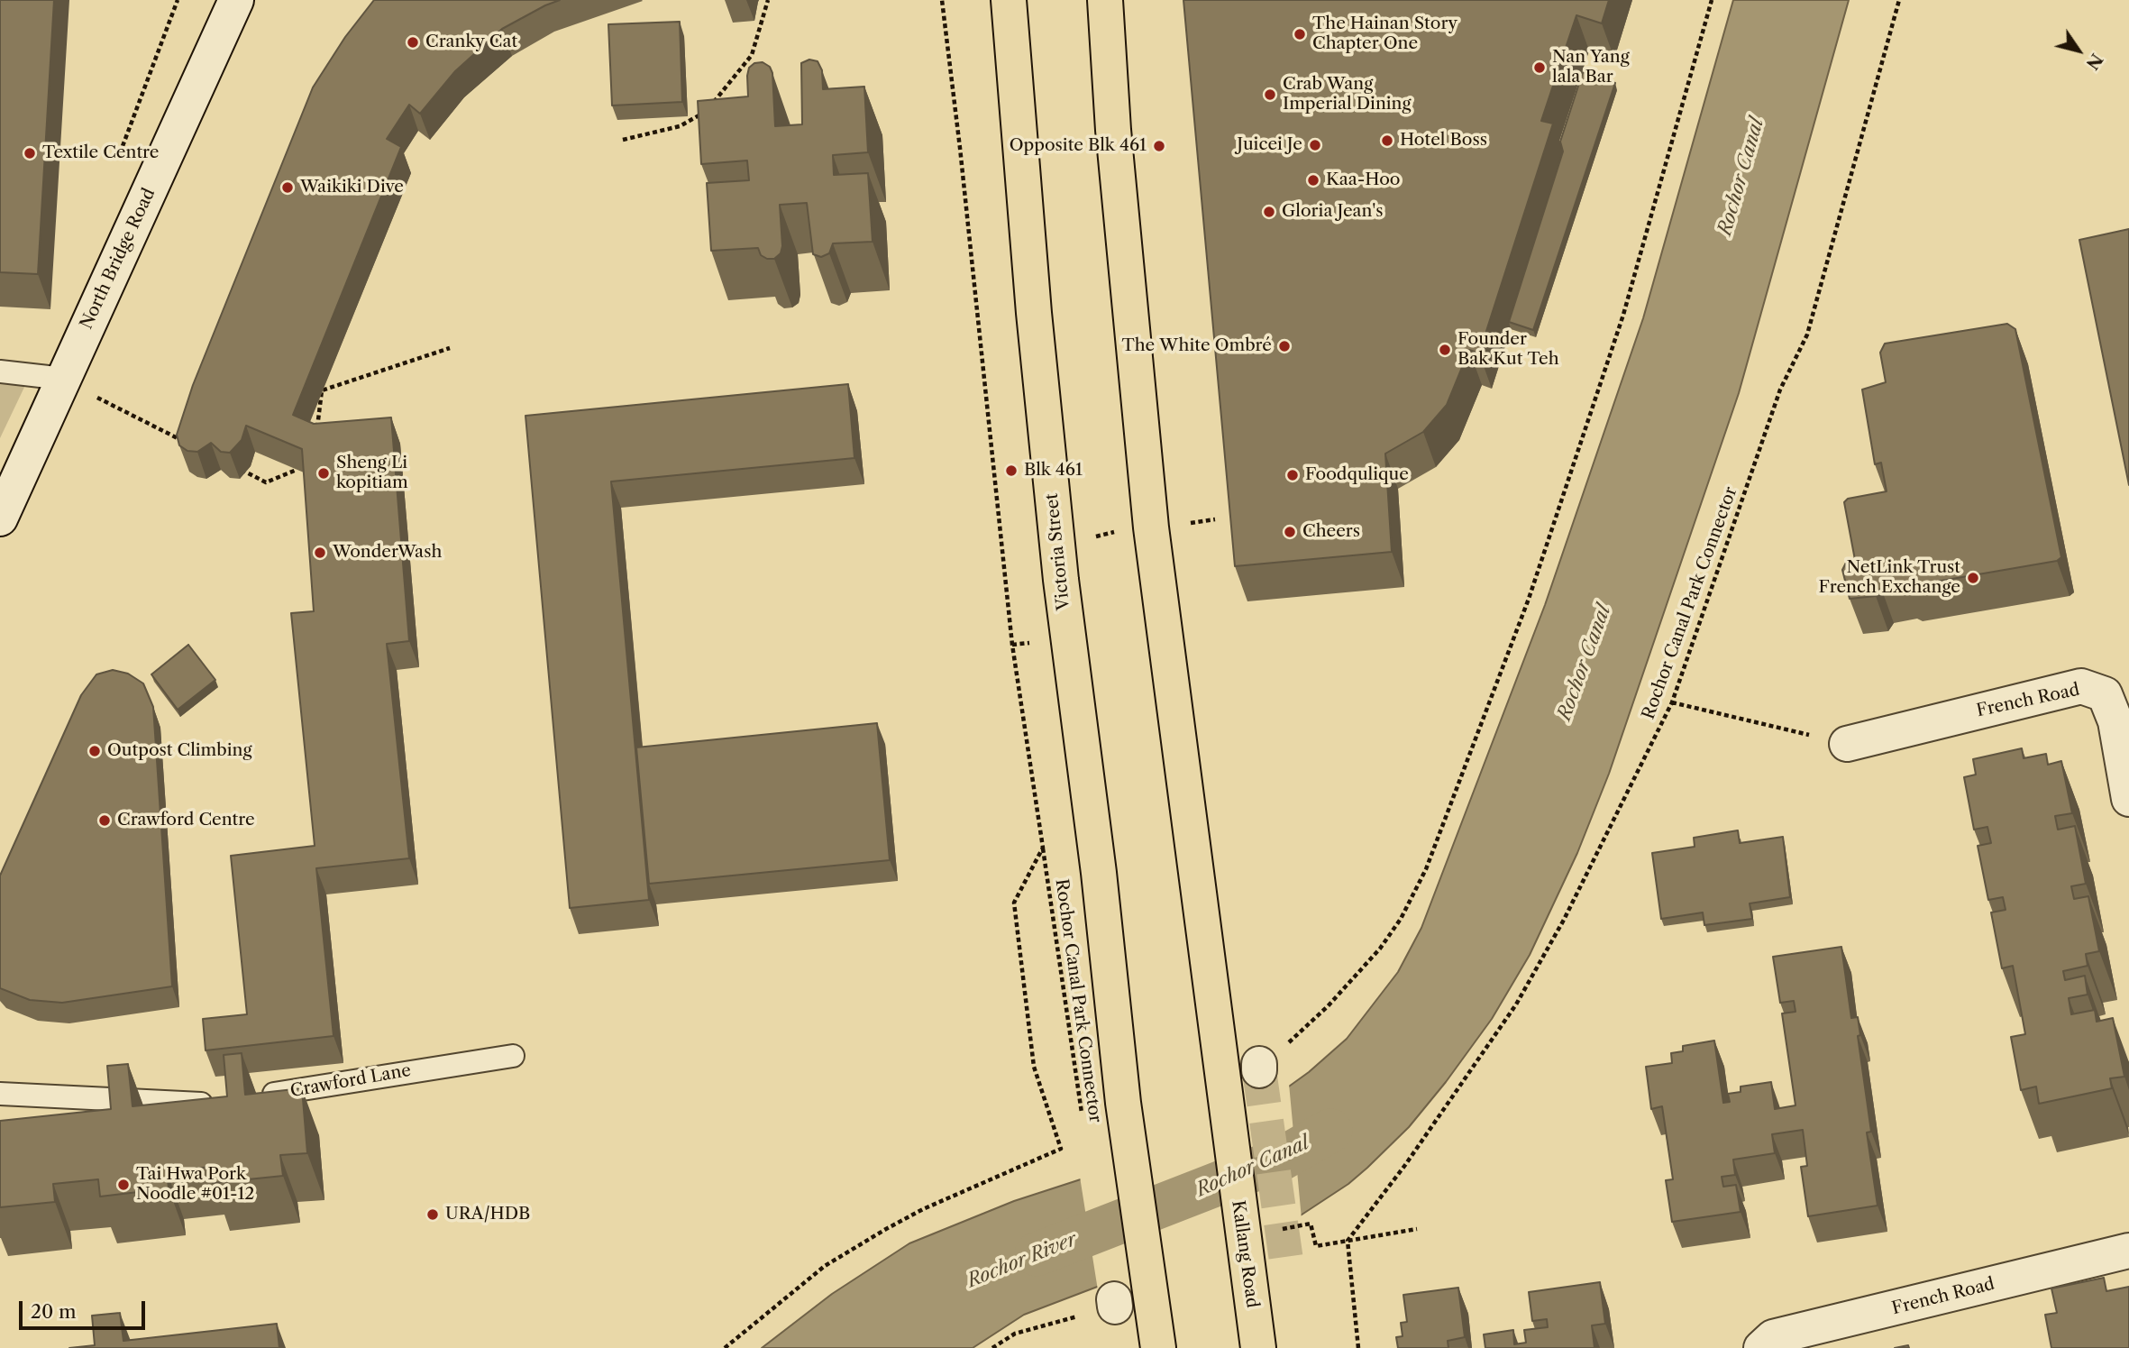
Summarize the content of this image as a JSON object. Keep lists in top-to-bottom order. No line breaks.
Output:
{"streets":{"main road":["Victoria Street","Kallang Road"],"street":["North Bridge Road","French Road"],"lane":["Crawford Lane"],"path":["Rochor Canal Park Connector"]},"water":["Rochor Canal","Rochor River"],"places":["The Hainan Story Chapter One","Cranky Cat","Nan Yang lala Bar","Crab Wang Imperial Dining","Hotel Boss","Juicei Je","Opposite Blk 461","Textile Centre","Kaa-Hoo","Waikiki Dive","Gloria Jean's","The White Ombré","Founder Bak Kut Teh","Blk 461","Sheng Li kopitiam","Foodqulique","Cheers","WonderWash","NetLink Trust French Exchange","Outpost Climbing","Crawford Centre","Tai Hwa Pork Noodle #01-12","URA/HDB"],"scale_bar":"20 m","north":"bottom right"}
